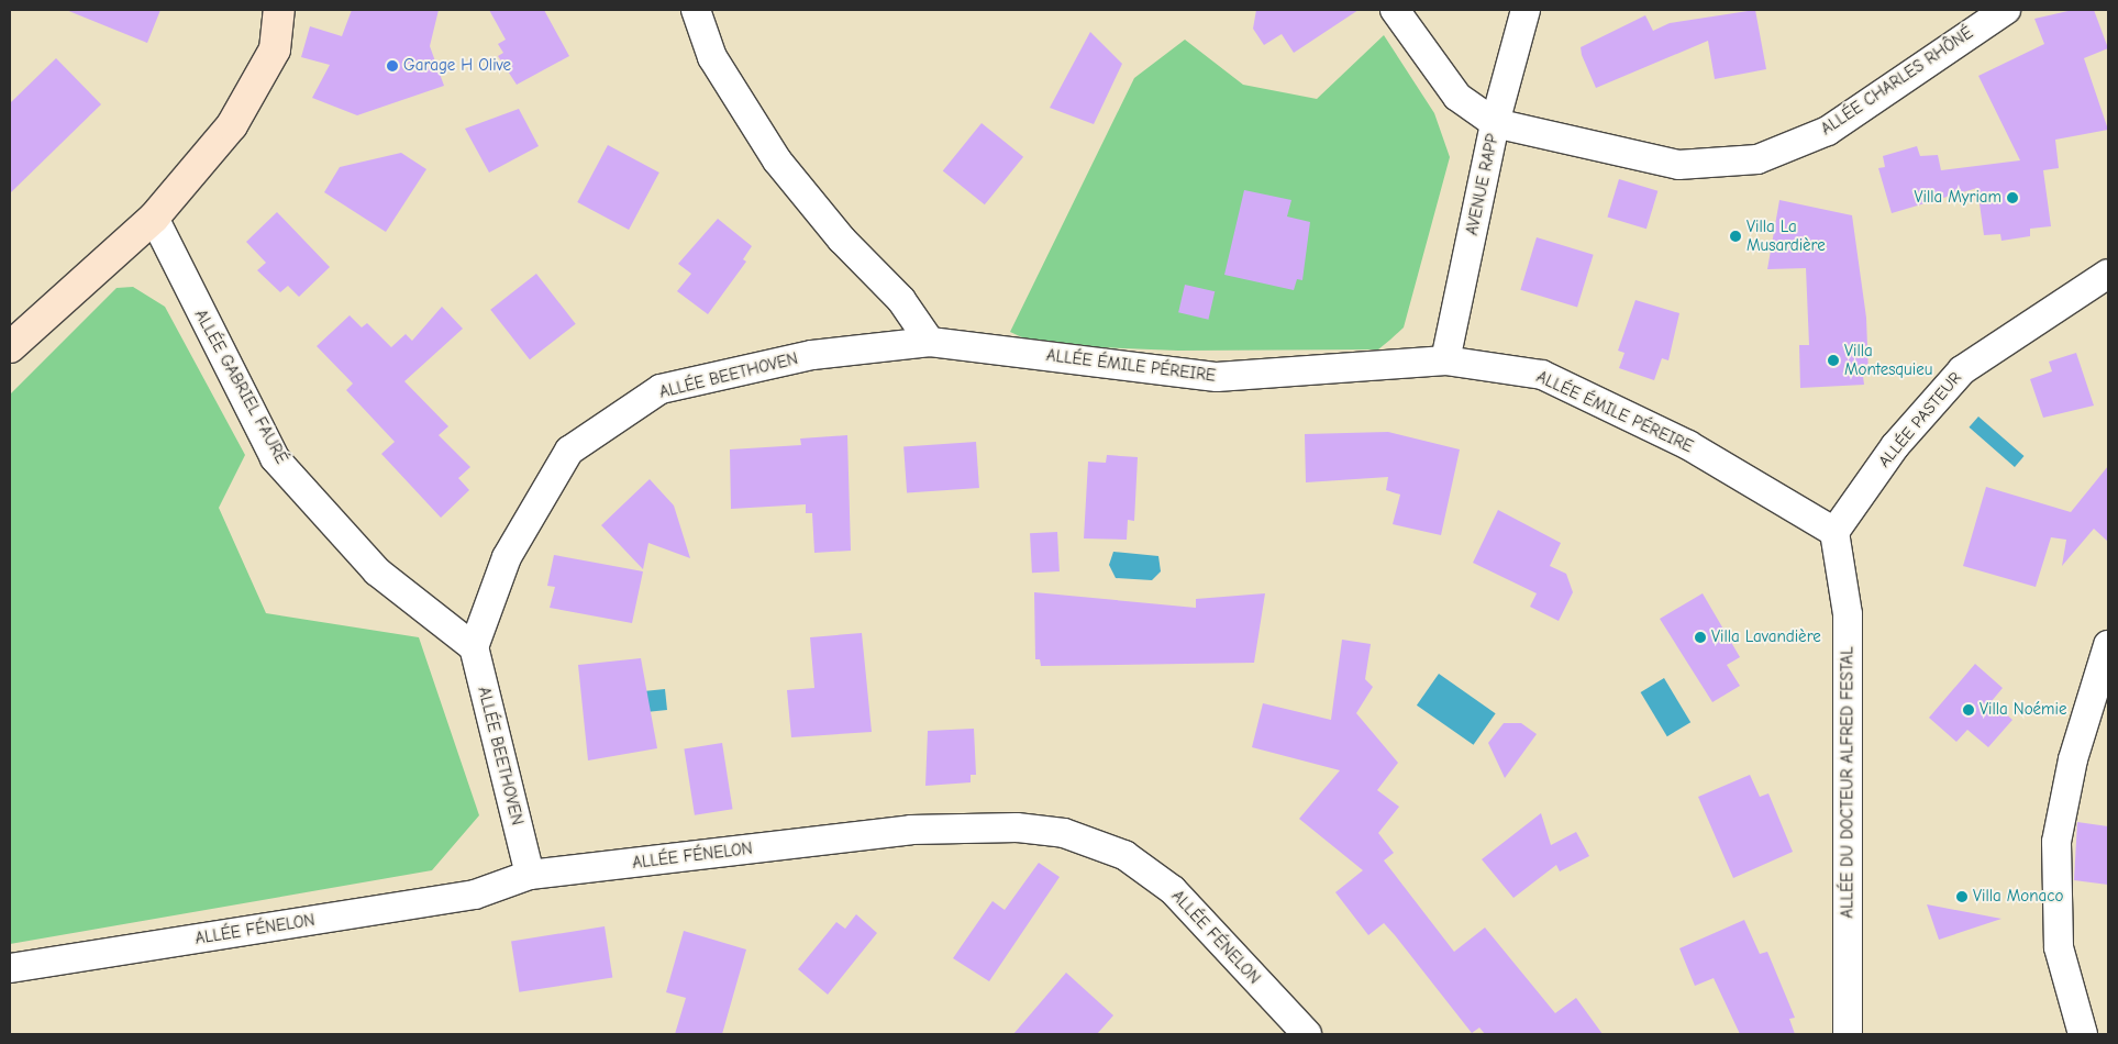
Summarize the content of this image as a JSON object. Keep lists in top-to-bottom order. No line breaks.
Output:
{"streets":{"street":["ALLÉE CHARLES RHÔNÉ","AVENUE RAPP","ALLÉE ÉMILE PÉREIRE","ALLÉE BEETHOVEN","ALLÉE GABRIEL FAURÉ","ALLÉE PASTEUR","ALLÉE DU DOCTEUR ALFRED FESTAL","ALLÉE FÉNELON"]},"crossings":[["ALLÉE CHARLES RHÔNÉ","AVENUE RAPP"],["AVENUE RAPP","ALLÉE ÉMILE PÉREIRE"],["ALLÉE ÉMILE PÉREIRE","ALLÉE BEETHOVEN"],["ALLÉE ÉMILE PÉREIRE","ALLÉE PASTEUR"],["ALLÉE ÉMILE PÉREIRE","ALLÉE DU DOCTEUR ALFRED FESTAL"],["ALLÉE BEETHOVEN","ALLÉE GABRIEL FAURÉ"],["ALLÉE BEETHOVEN","ALLÉE FÉNELON"],["ALLÉE PASTEUR","ALLÉE DU DOCTEUR ALFRED FESTAL"]],"places":["Garage H Olive","Villa Myriam","Villa La Musardière","Villa Montesquieu","Villa Lavandière","Villa Noémie","Villa Monaco"]}
